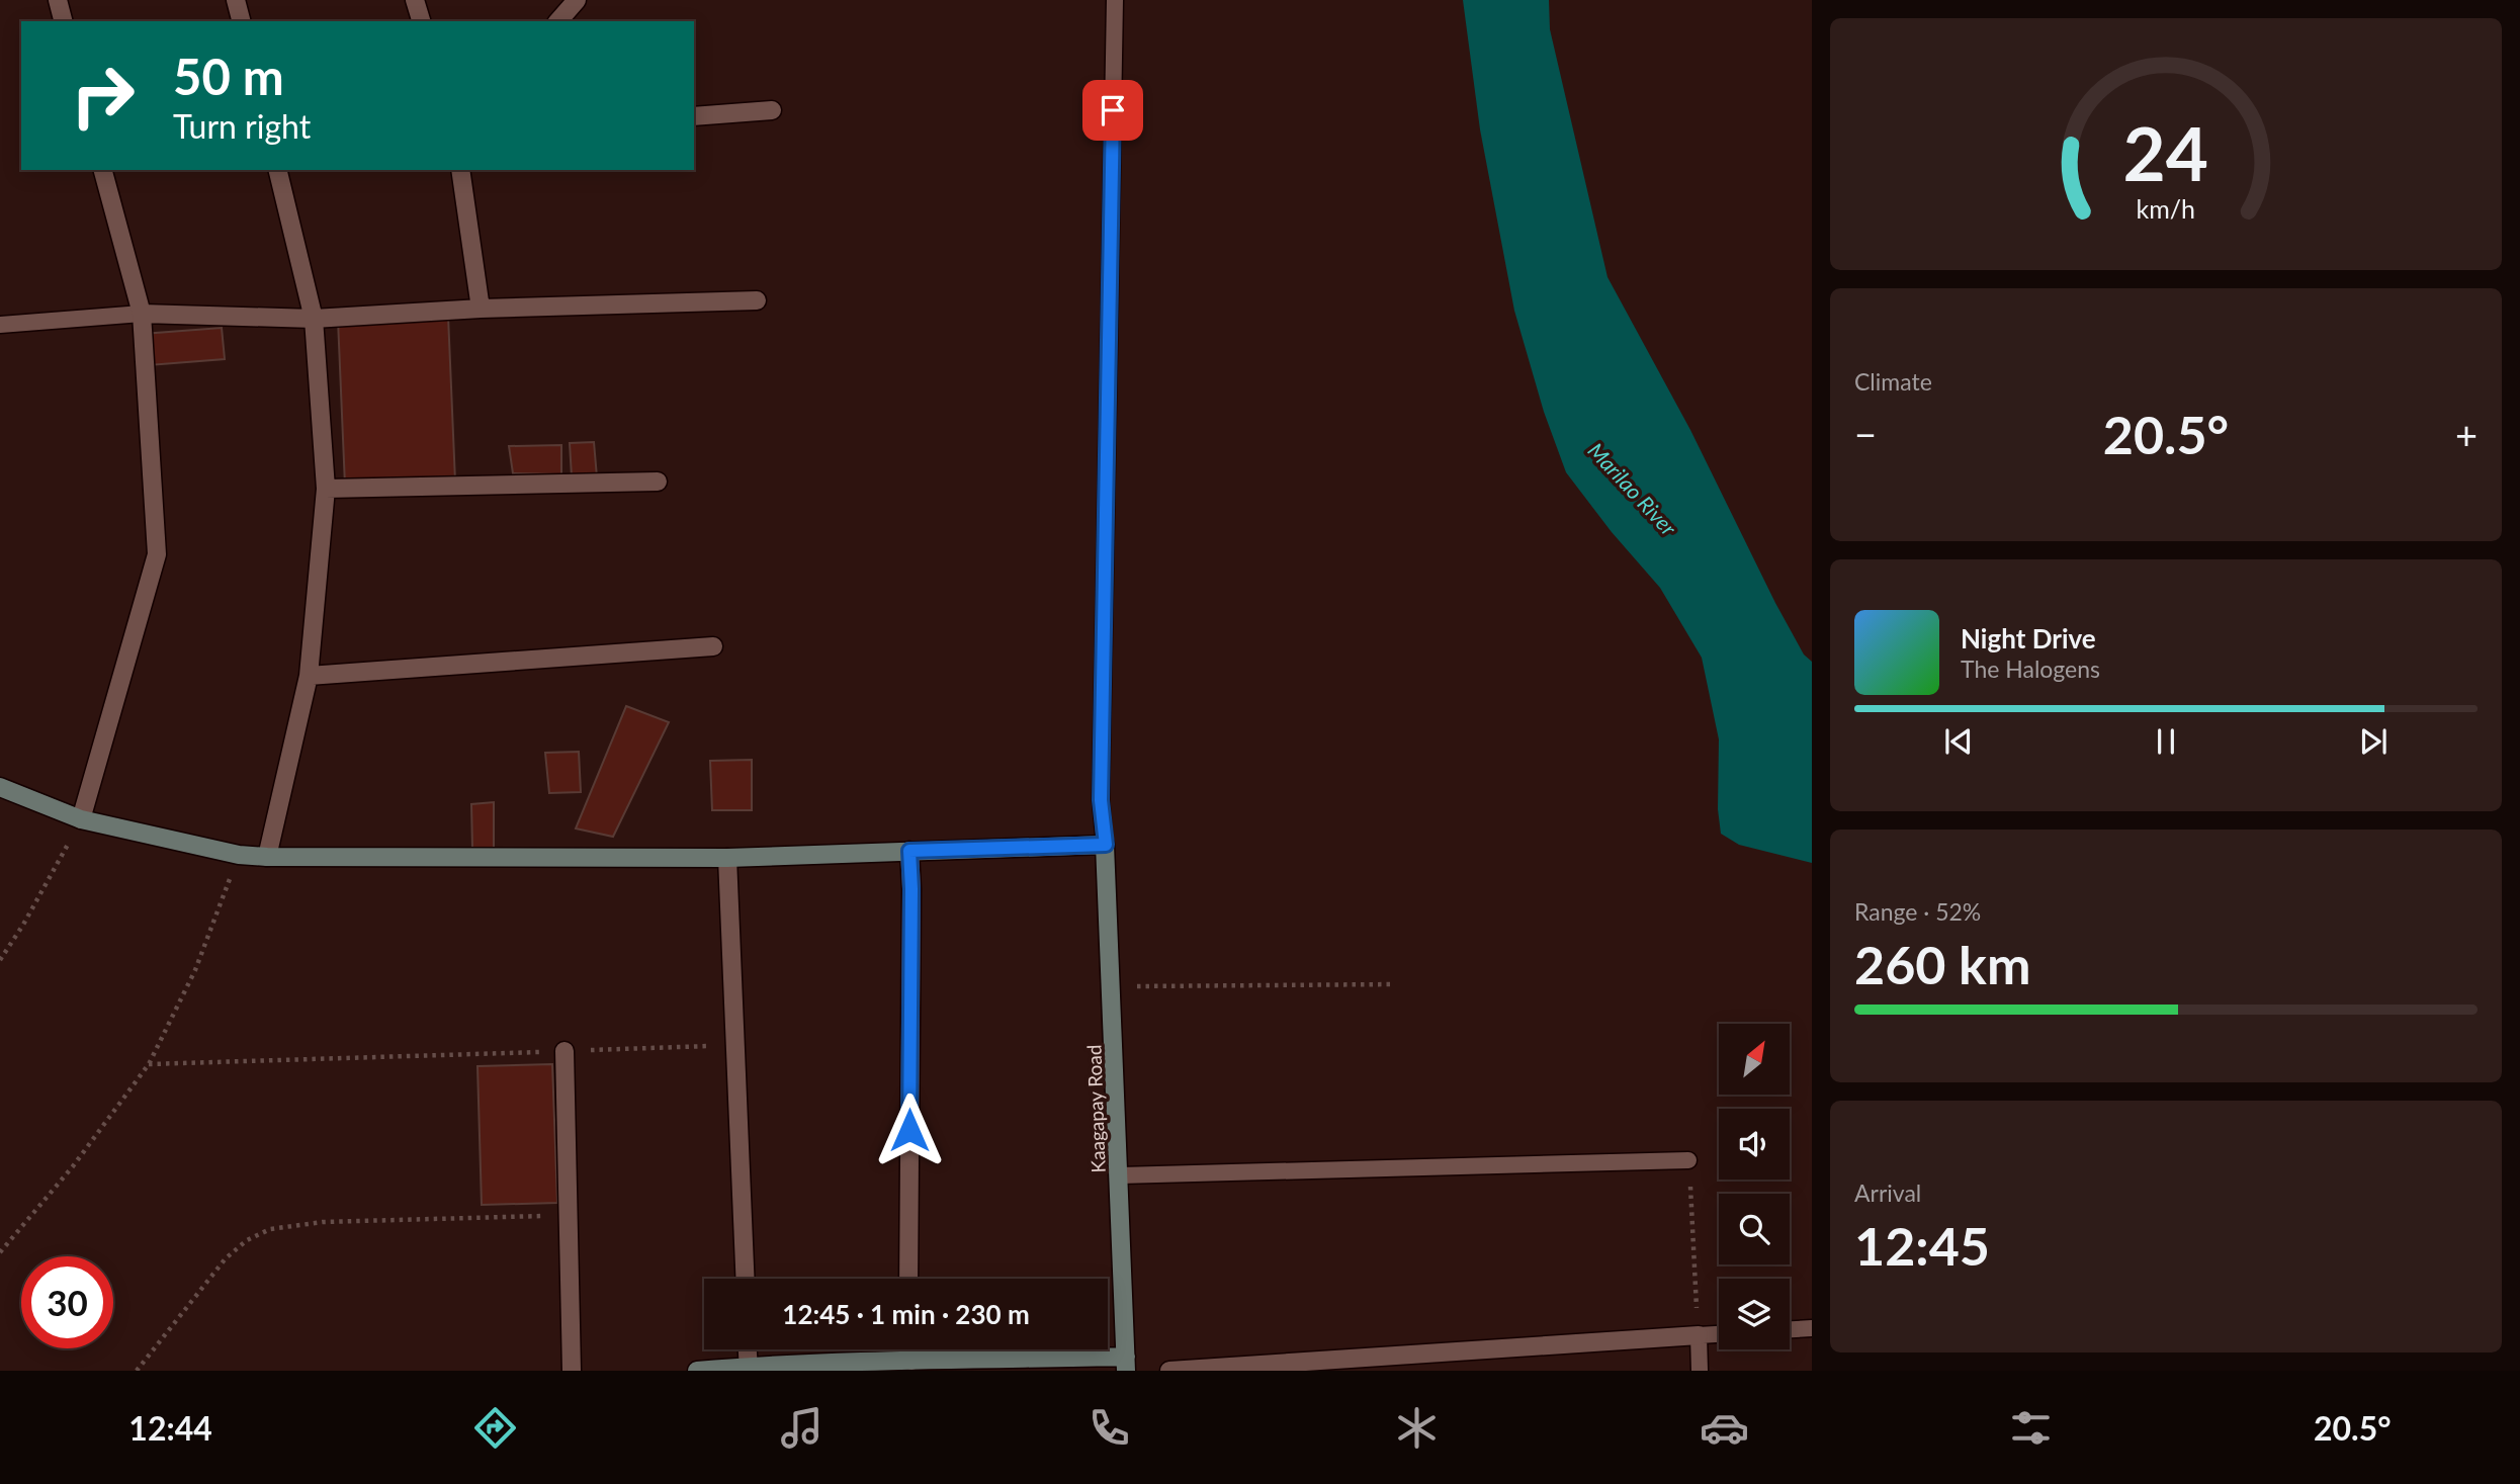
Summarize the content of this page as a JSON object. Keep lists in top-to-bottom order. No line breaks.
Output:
{"streets":{"street":["Kaagapay Road"]},"water":["Marilao River"],"north":"top right","page":{"turn":["50 m","Turn right"],"tile":["Climate",["Range · 52%","260 km"],["Arrival","12:45"]],"heat":["−","20.5°","+"],"song":["Night Drive","The Halogens"],"limit":"30","trip":"12:45 · 1 min · 230 m","tabs":["12:44","20.5°"],"gauge":["24","km/h"]}}
